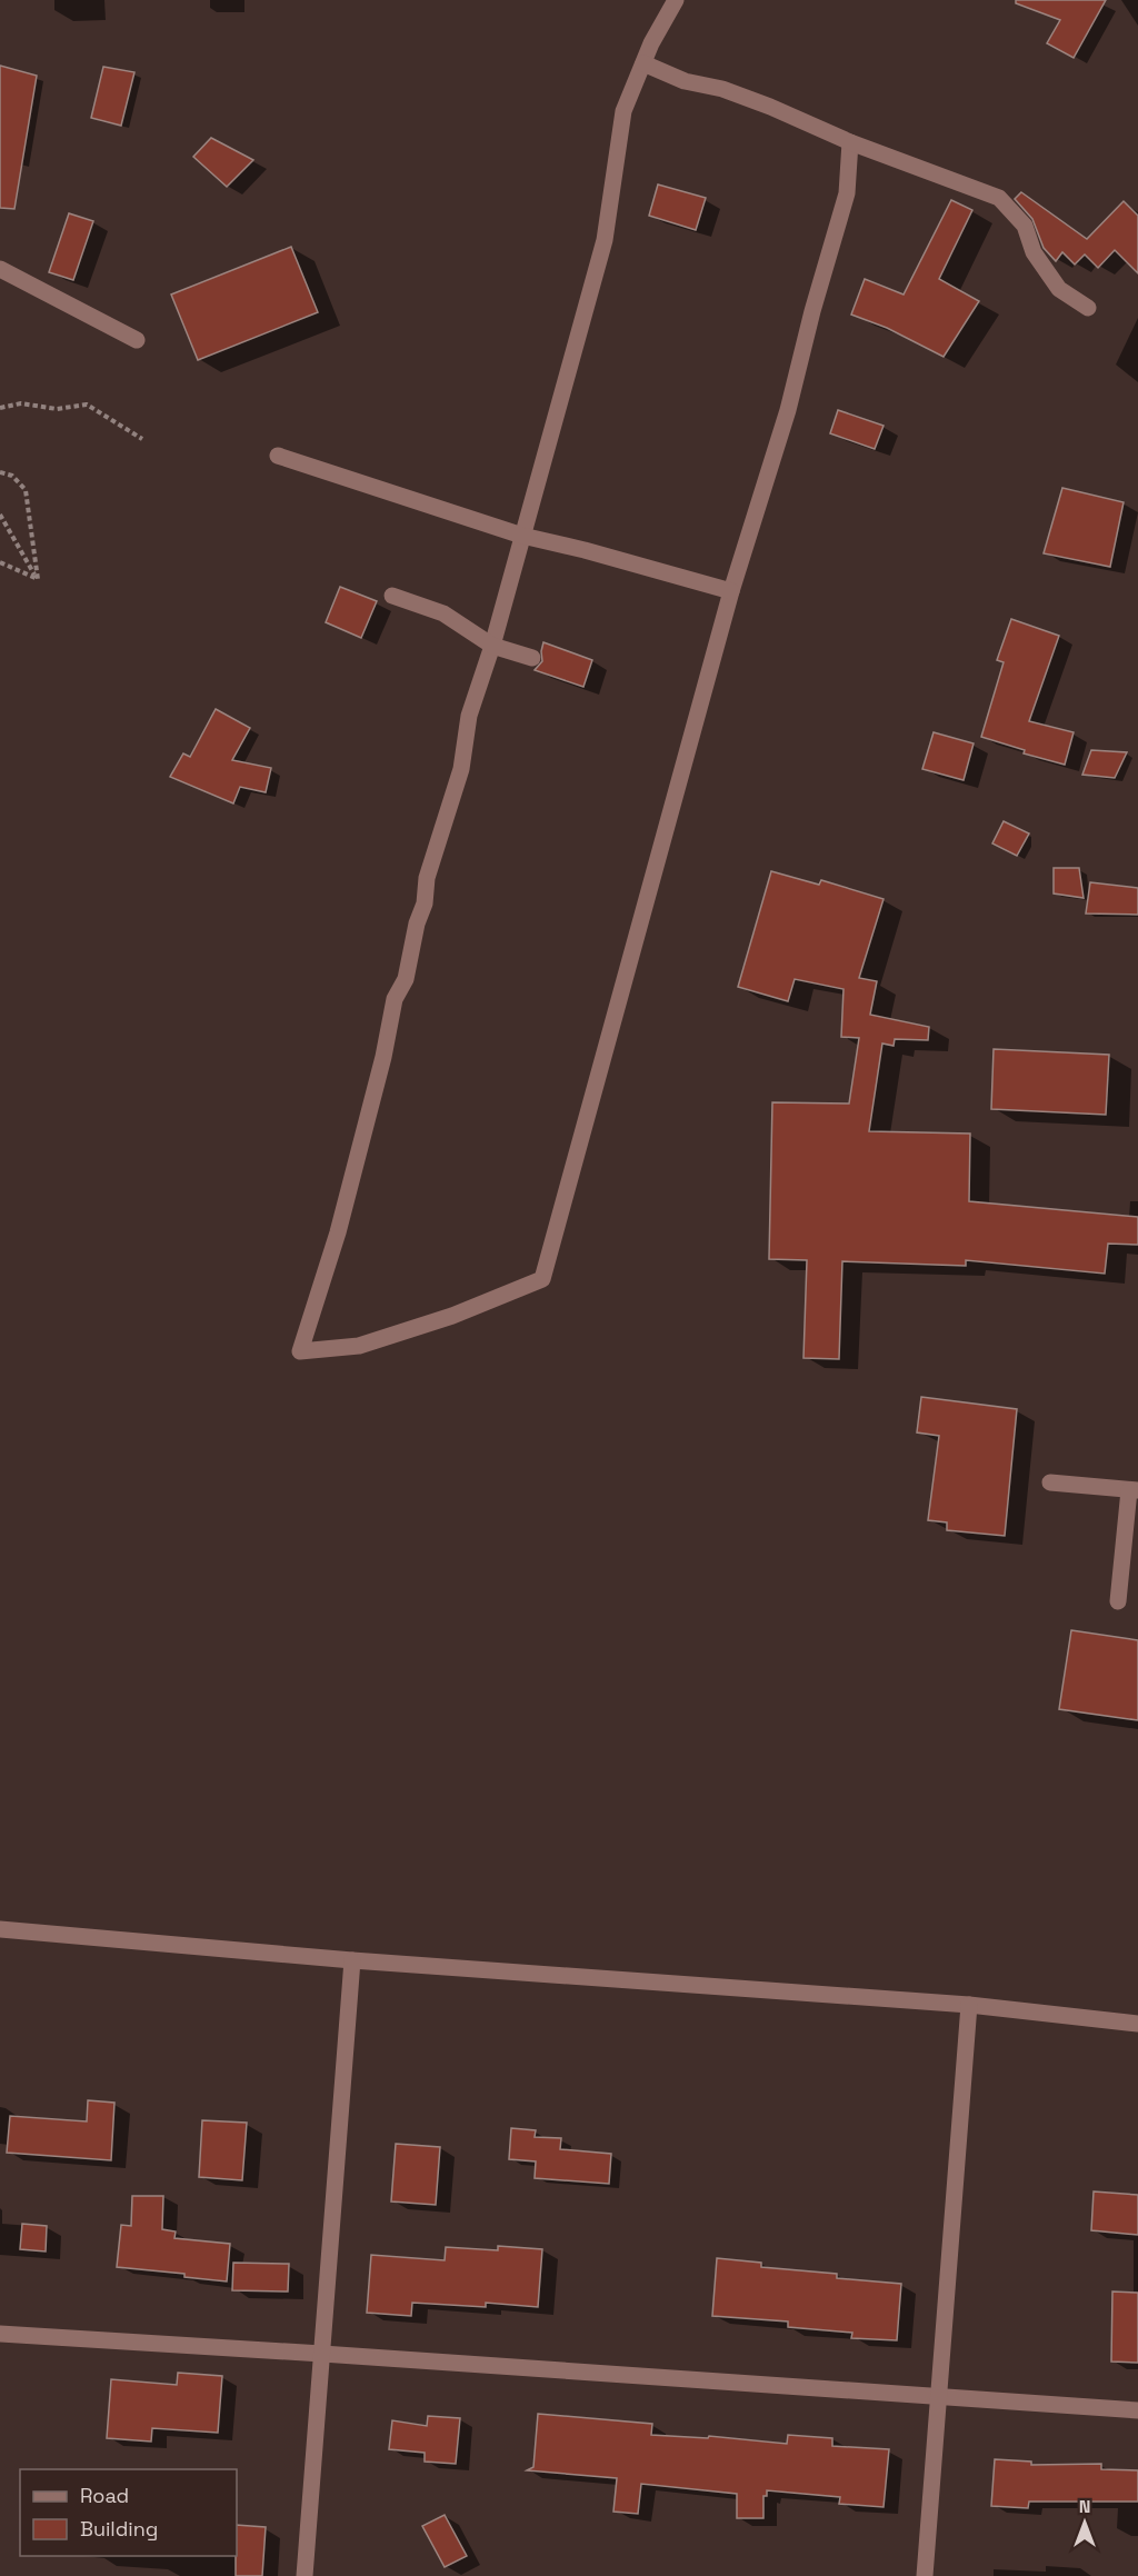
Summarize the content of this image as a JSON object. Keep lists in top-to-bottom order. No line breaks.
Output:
{"legend":["Road","Building"],"north":"top"}
